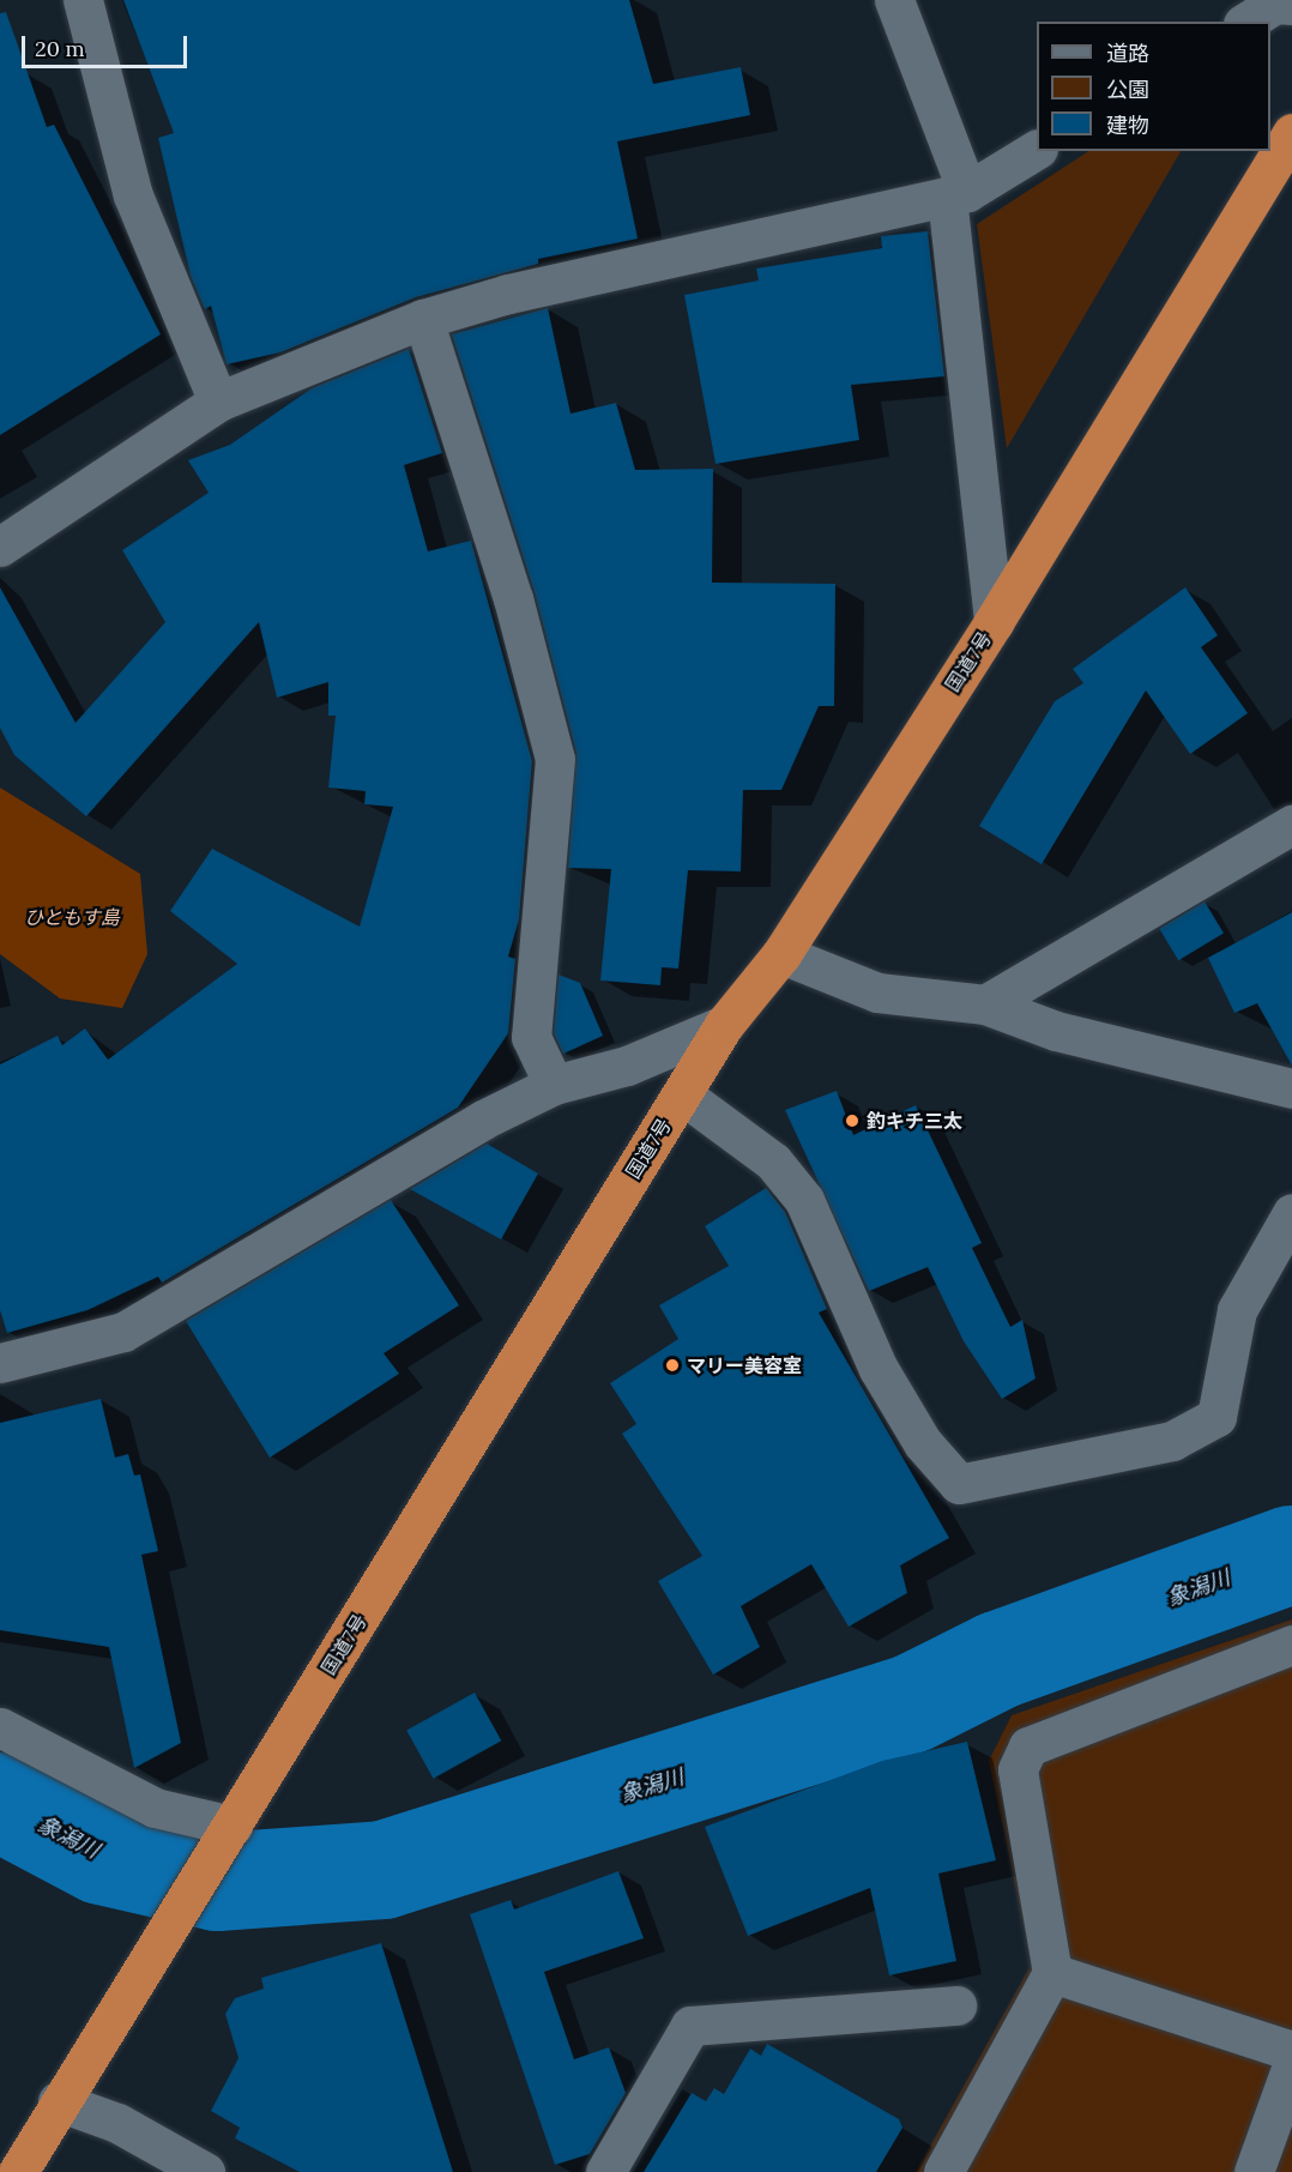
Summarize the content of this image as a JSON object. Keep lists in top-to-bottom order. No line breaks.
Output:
{"streets":{"highway":["国道7号"]},"water":["象潟川"],"parks":["ひともす島"],"places":["釣キチ三太","マリー美容室"],"legend":["道路","公園","建物"],"scale_bar":"20 m"}
